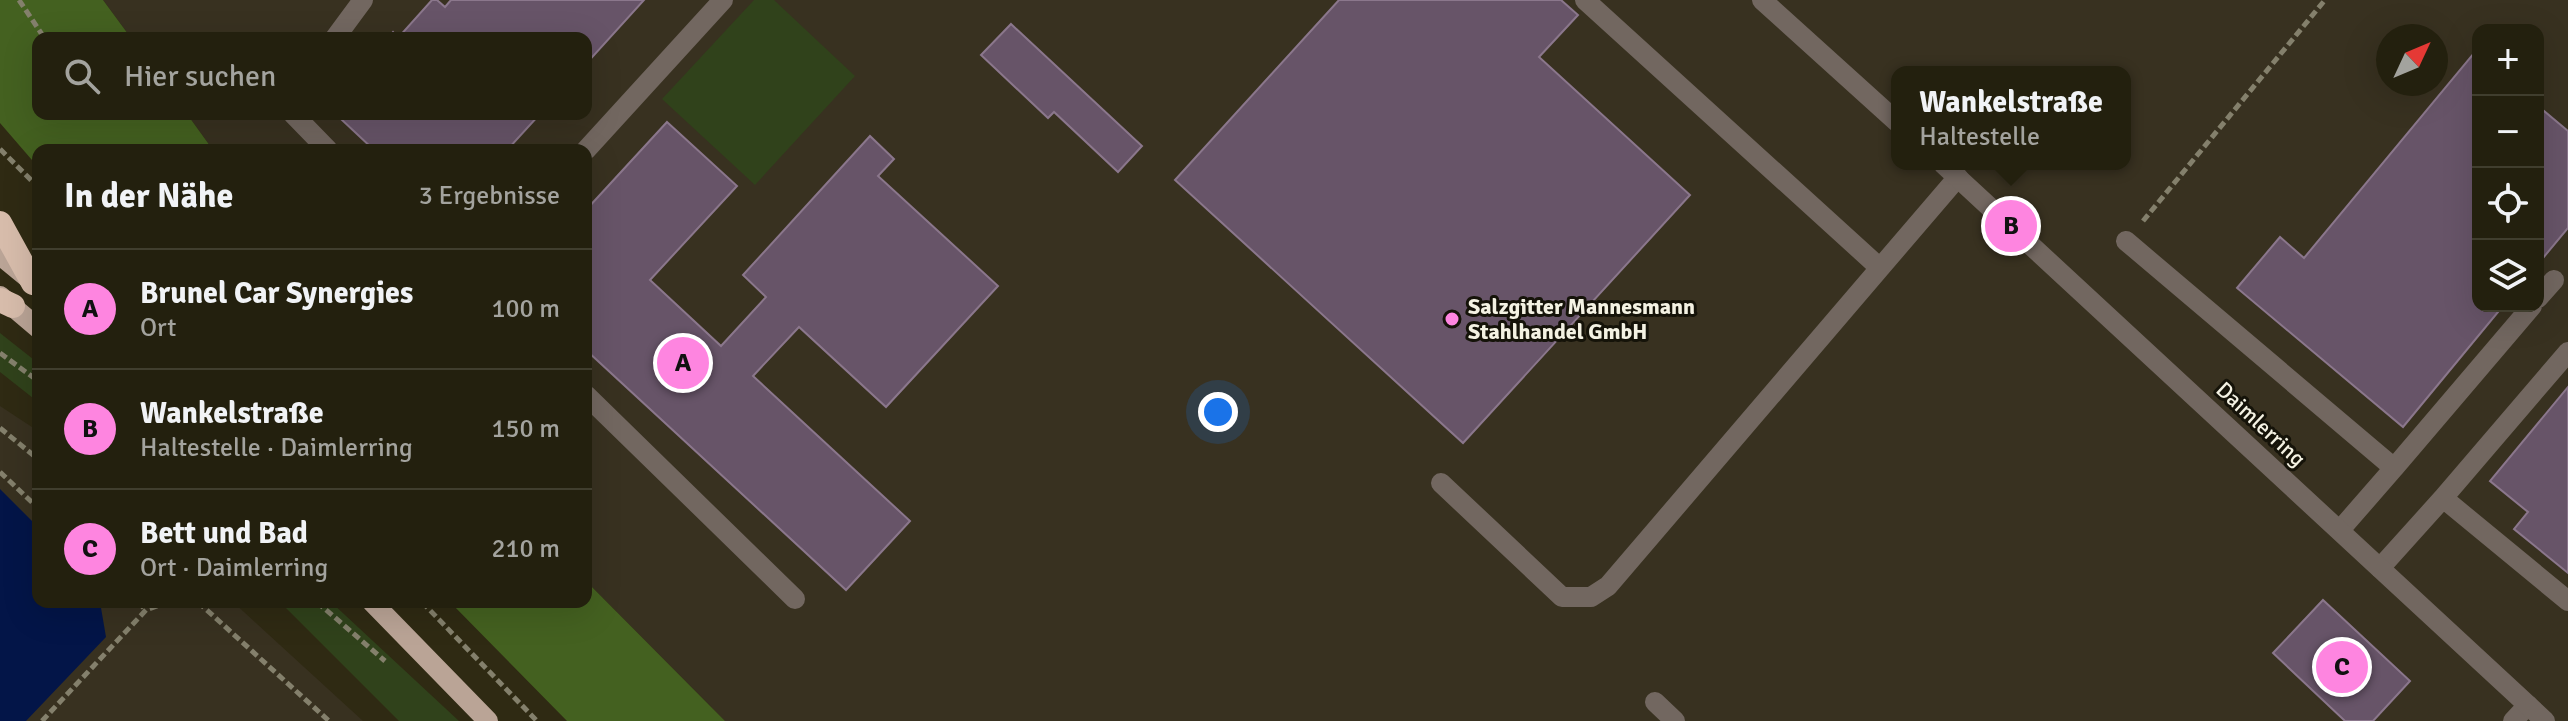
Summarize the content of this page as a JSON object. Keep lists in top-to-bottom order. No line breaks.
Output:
{"streets":{"street":["Daimlerring"]},"places":["Salzgitter Mannesmann Stahlhandel GmbH"],"north":"top right","page":{"map_buttons":["+","−"],"search":"Hier suchen","popup":["Wankelstraße","Haltestelle"],"heading":["In der Nähe","3 Ergebnisse"],"pins":["B","A","C"],"list":[{"mark":"A","name":"Brunel Car Synergies","note":"Ort","value":"100 m"},{"mark":"B","name":"Wankelstraße","note":"Haltestelle · Daimlerring","value":"150 m"},{"mark":"C","name":"Bett und Bad","note":"Ort · Daimlerring","value":"210 m"}]}}
